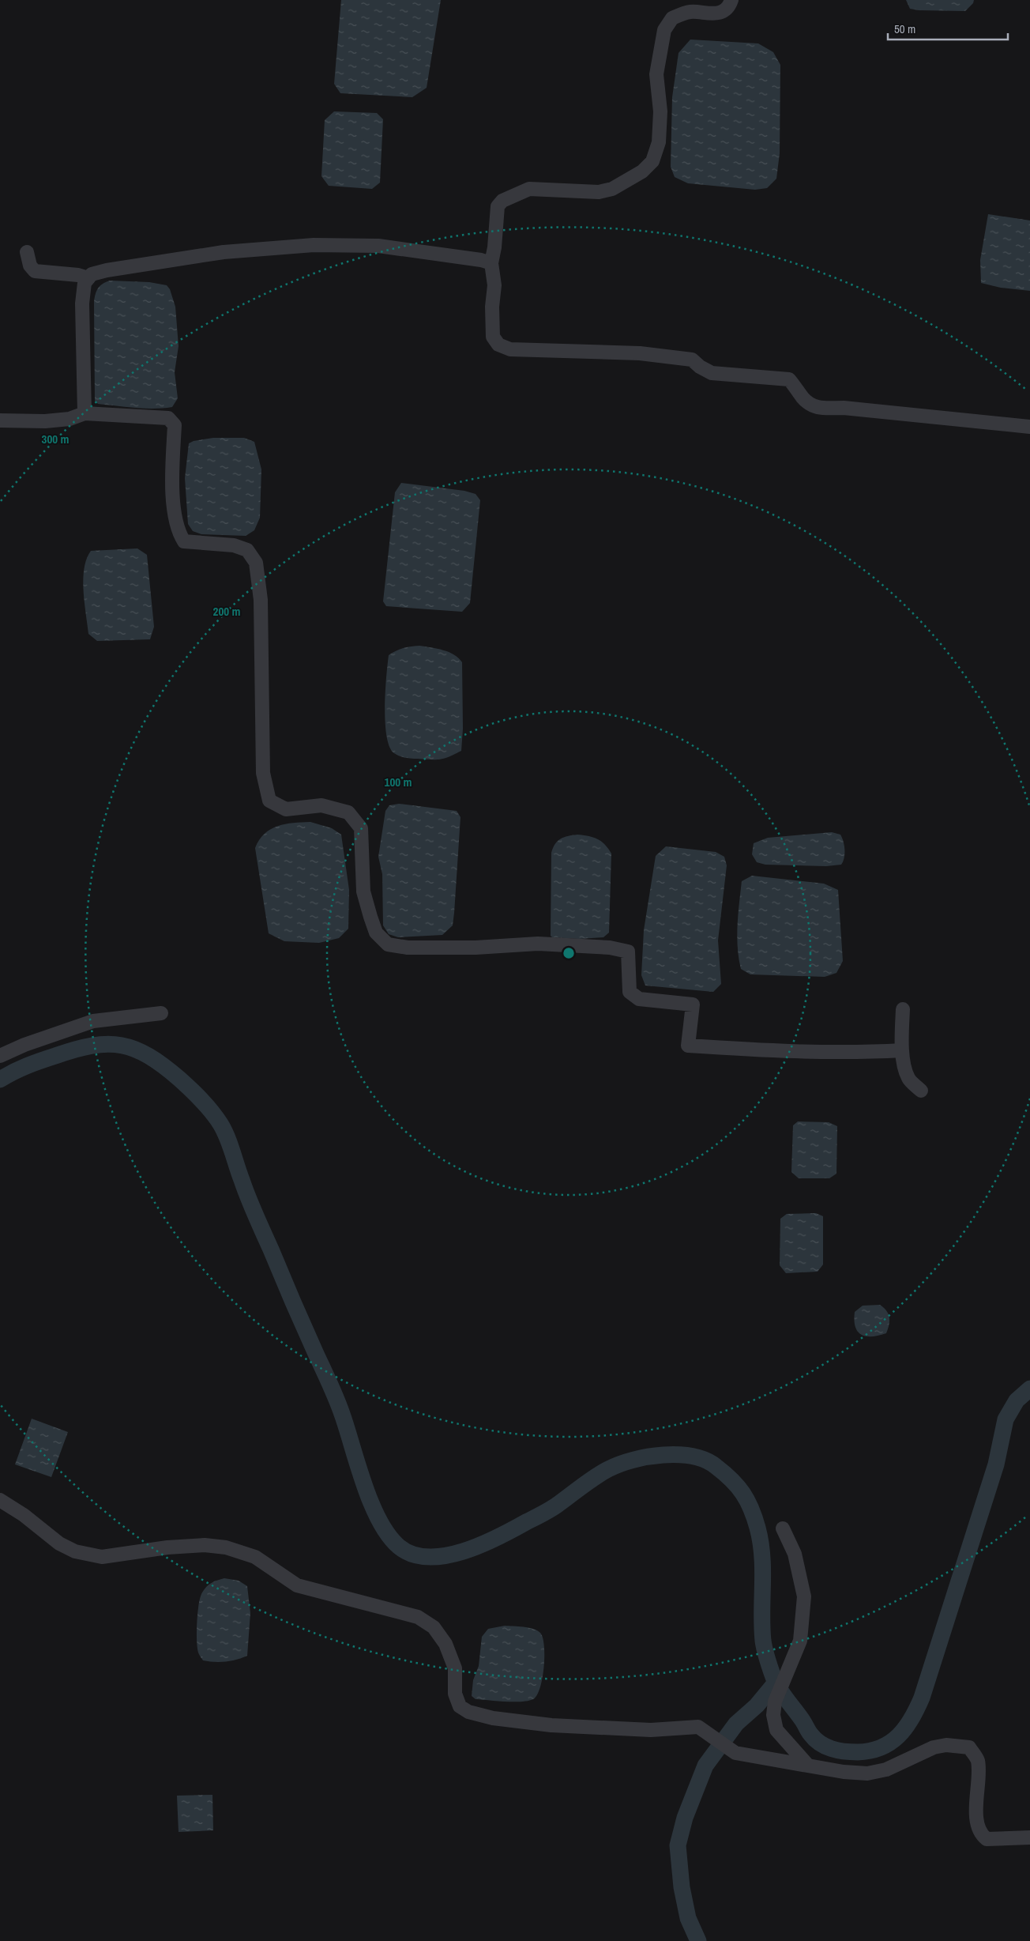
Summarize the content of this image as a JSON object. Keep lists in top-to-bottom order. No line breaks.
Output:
{"scale_bar":"50 m","rings":["300 m","200 m","100 m"]}
